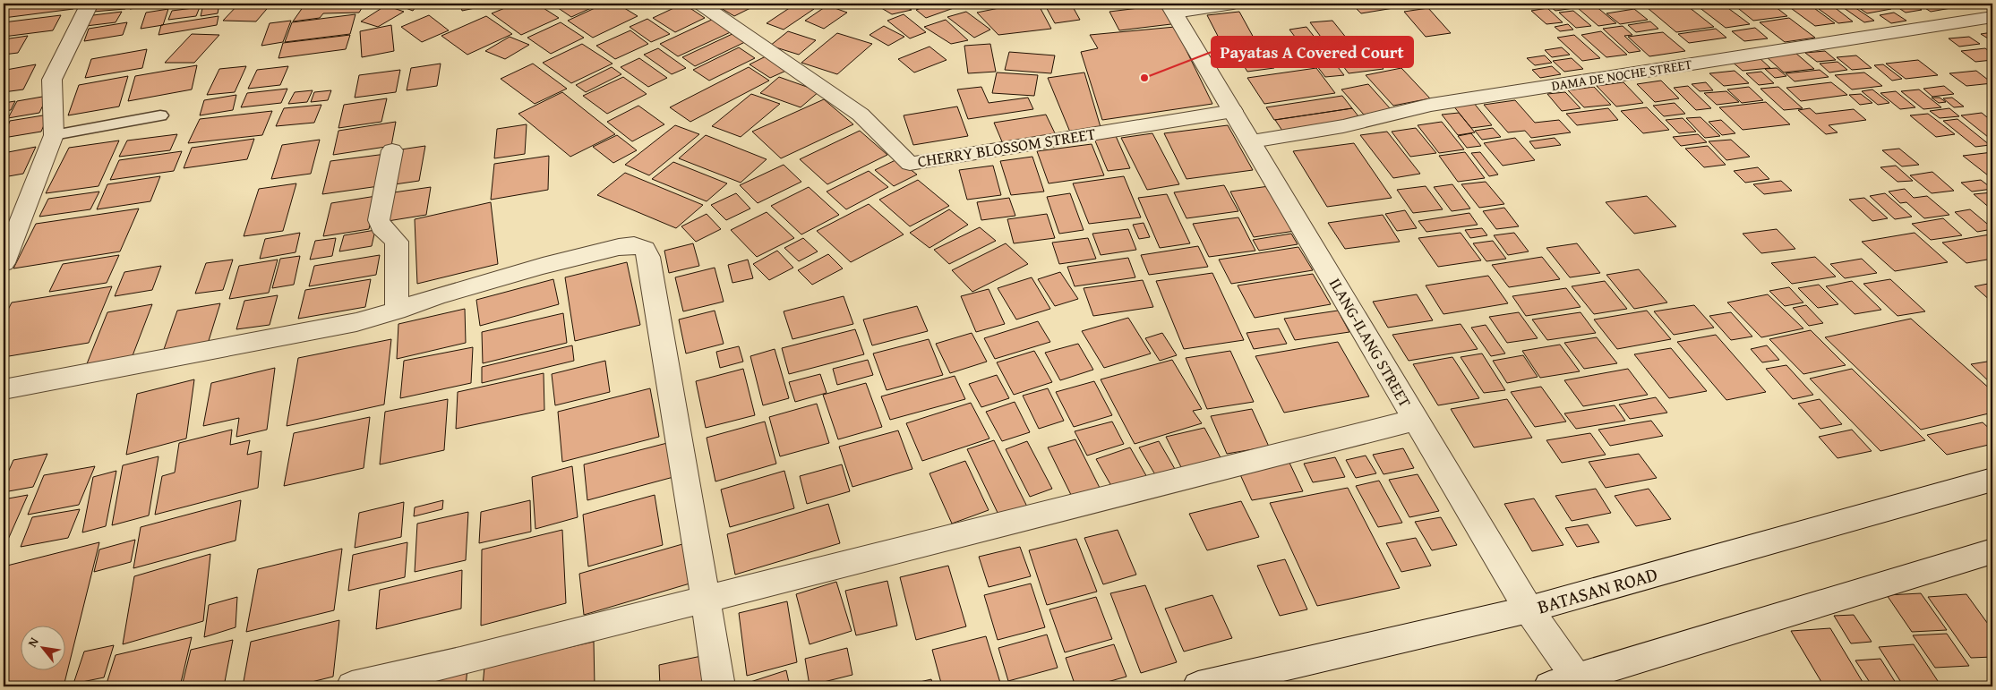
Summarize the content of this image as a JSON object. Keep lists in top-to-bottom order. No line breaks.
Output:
{"streets":{"street":["DAMA DE NOCHE STREET","CHERRY BLOSSOM STREET","ILANG-ILANG STREET","BATASAN ROAD"]},"crossings":[["DAMA DE NOCHE STREET","ILANG-ILANG STREET"],["CHERRY BLOSSOM STREET","ILANG-ILANG STREET"],["ILANG-ILANG STREET","BATASAN ROAD"]],"places":["Payatas A Covered Court"],"north":"top left"}
